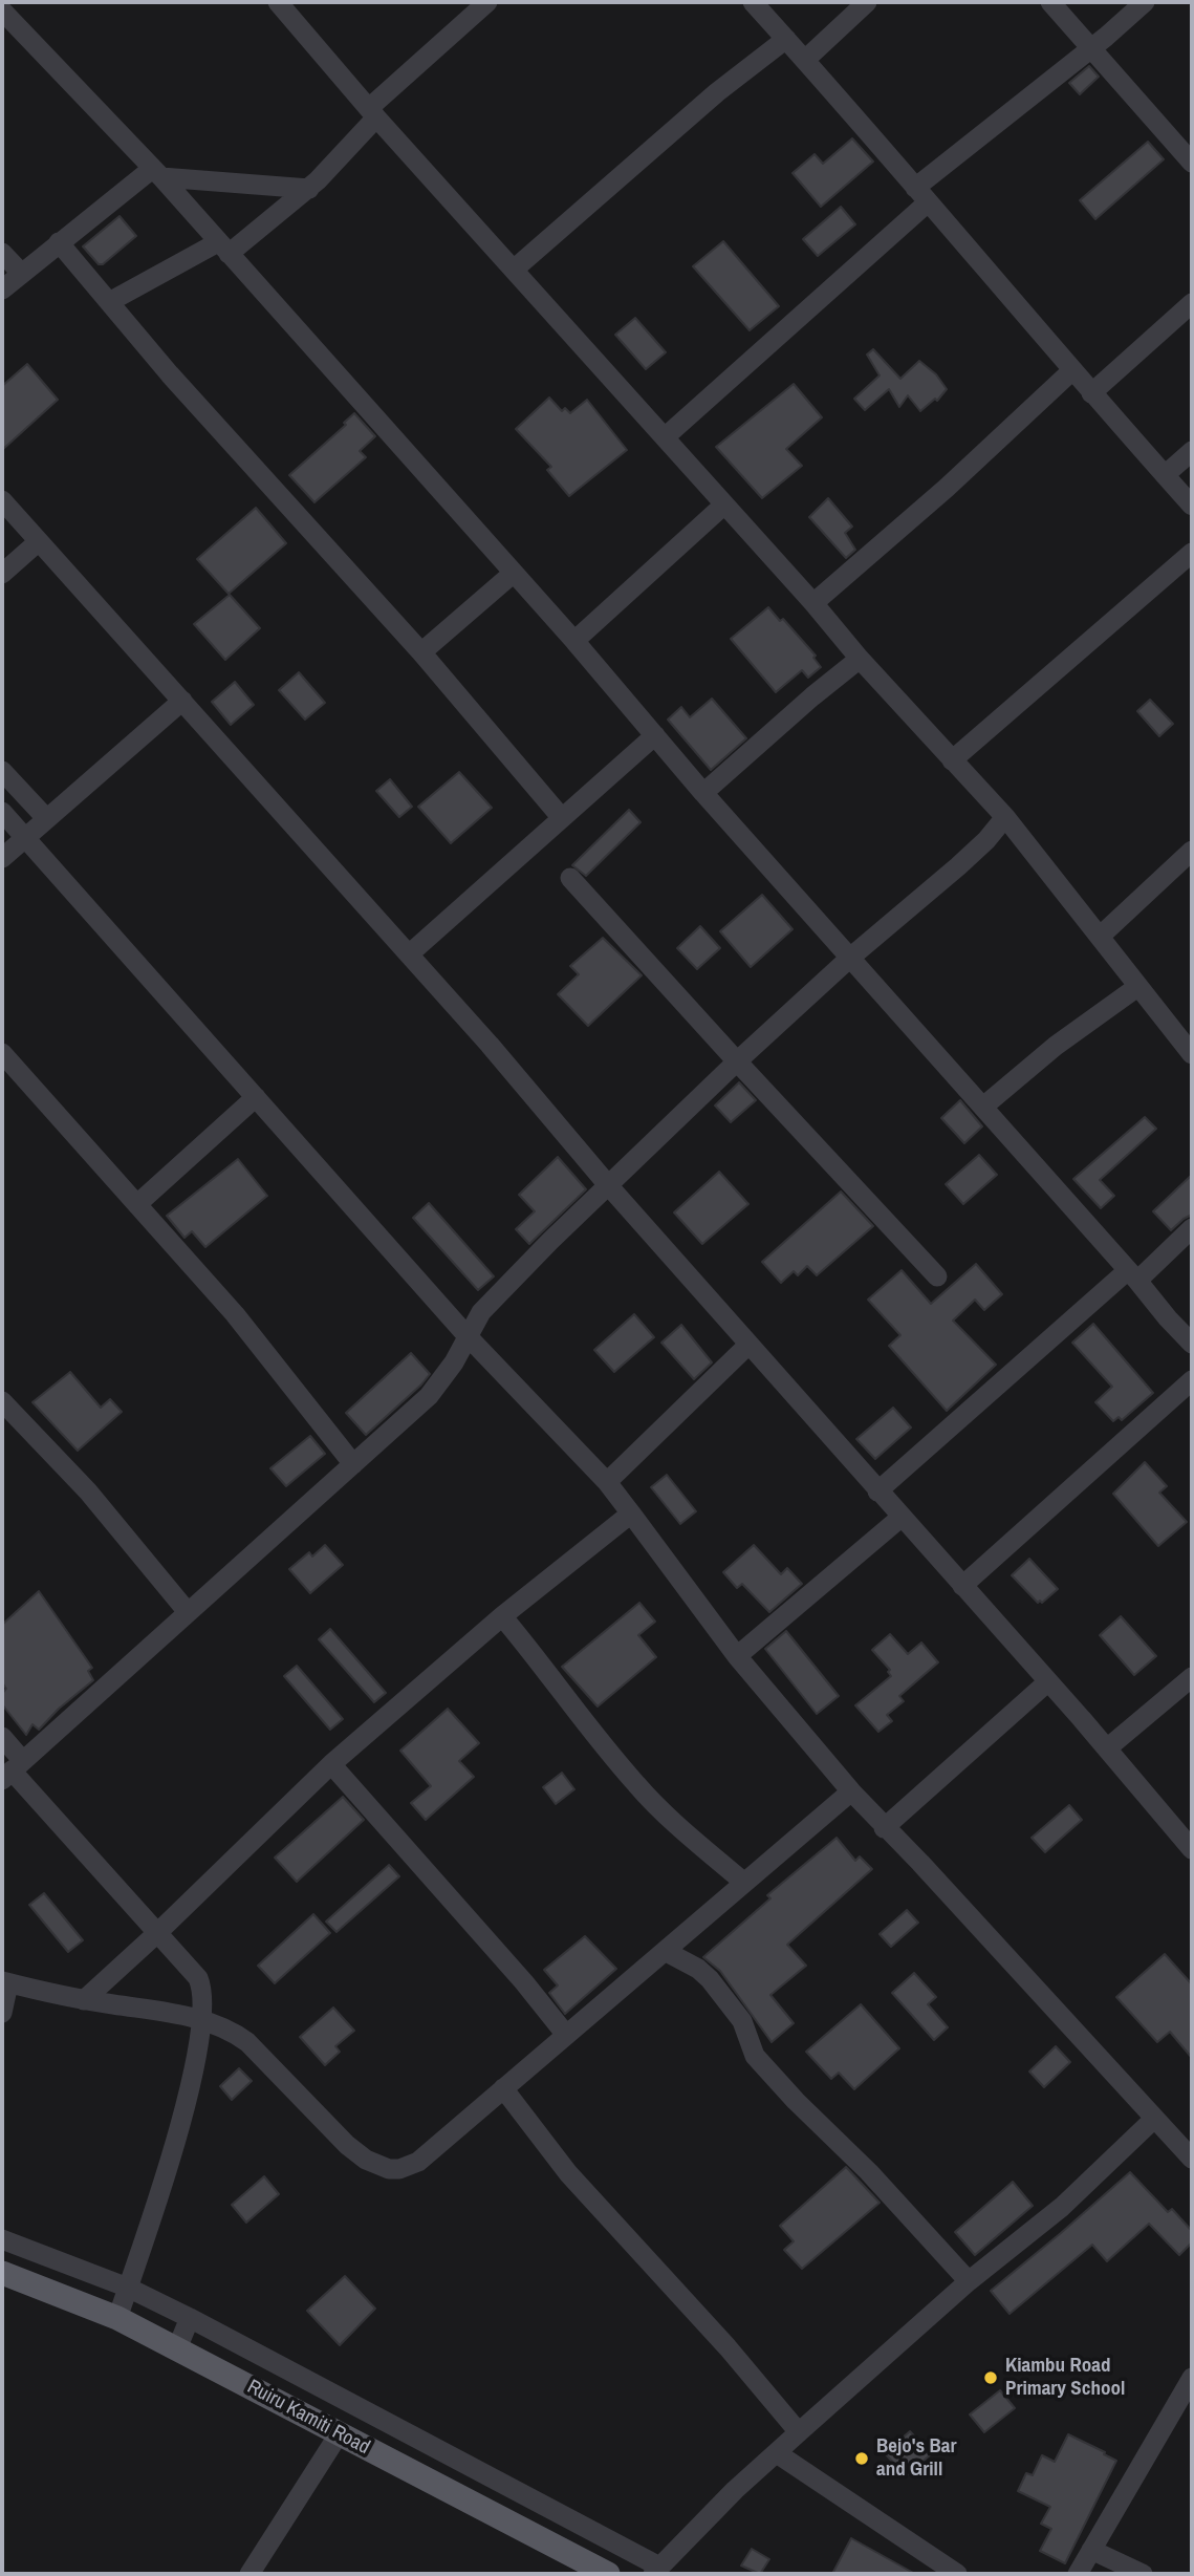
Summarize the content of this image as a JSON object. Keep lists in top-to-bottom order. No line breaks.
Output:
{"streets":{"main road":["Ruiru Kamiti Road"]},"places":["Kiambu Road Primary School","Bejo's Bar and Grill"]}
